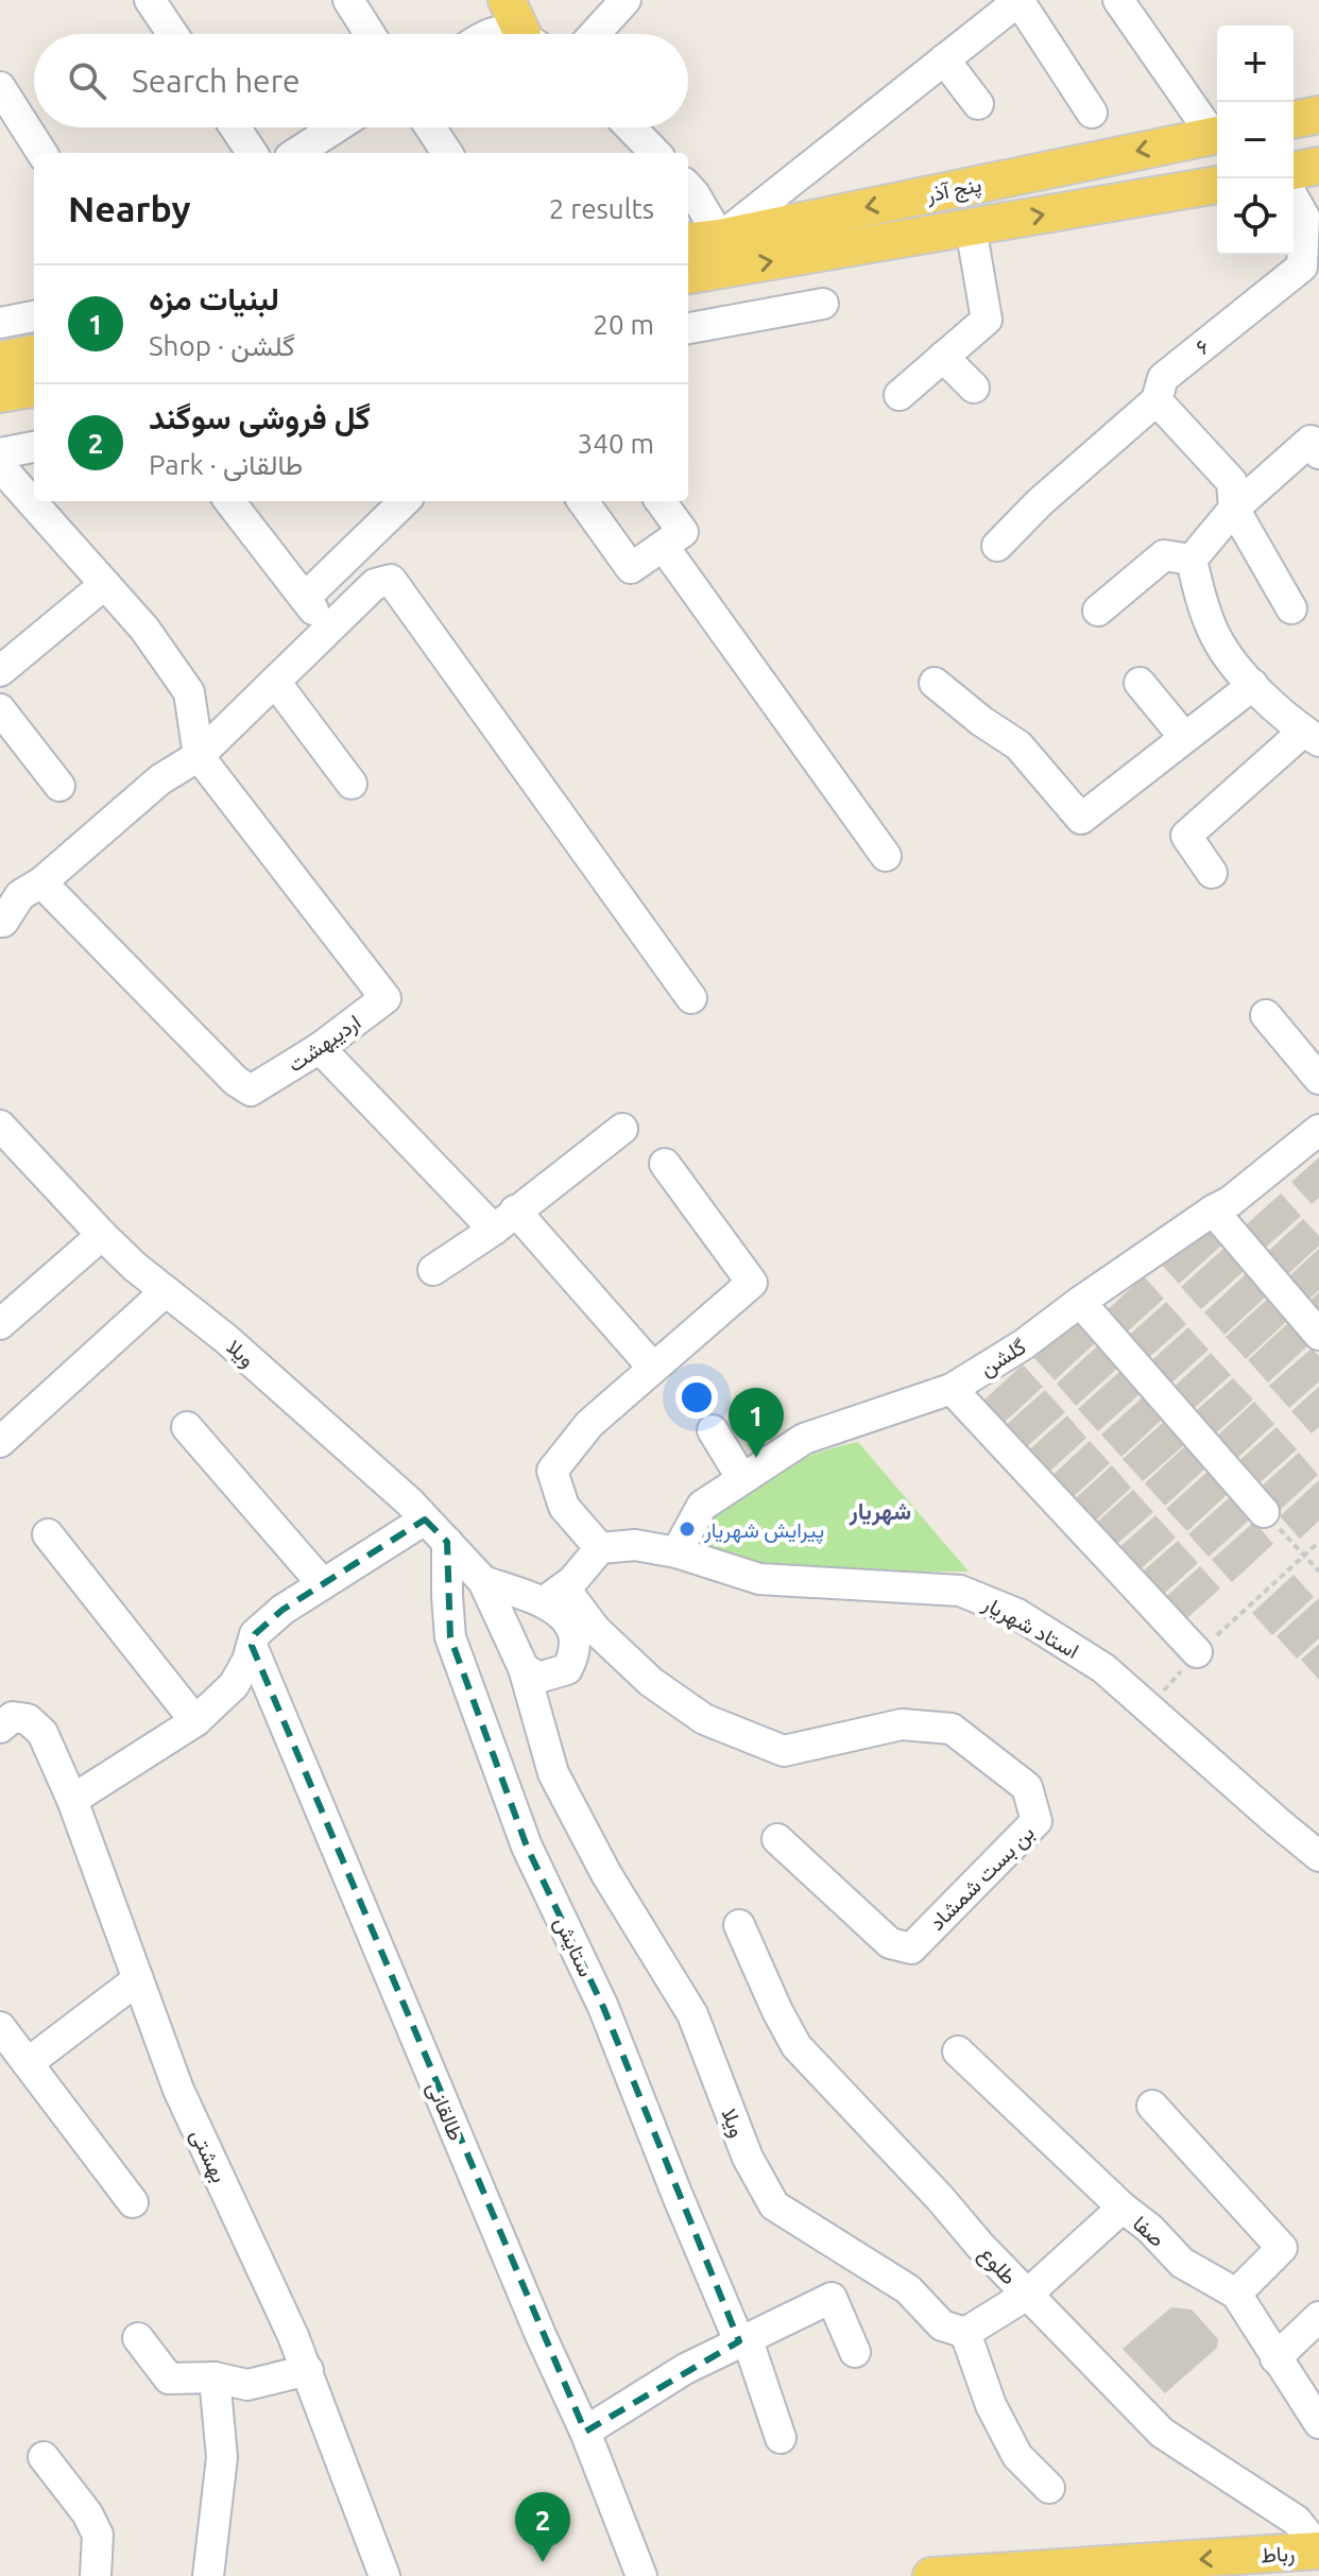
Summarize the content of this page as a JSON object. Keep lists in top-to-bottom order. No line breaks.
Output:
{"streets":{"main road":["پنج آذر","رباط"],"street":["۶","اردیبهشت","ویلا","گلشن","استاد شهریار","بن بست شمشاد","ستایش","طالقانی","بهشتی","صفا","طلوع"]},"crossings":[["ویلا","ستایش"],["گلشن","استاد شهریار"],["طلوع","رباط"]],"one_way":["رباط"],"districts":["شهریار"],"places":["پیرایش شهریار"],"page":{"map_buttons":["+","−"],"search":"Search here","heading":["Nearby","2 results"],"list":[{"mark":"1","name":"لبنیات مزه","note":"Shop · گلشن","value":"20 m"},{"mark":"2","name":"گل فروشی سوگند","note":"Park · طالقانی","value":"340 m"}],"pins":["1","2"]}}
